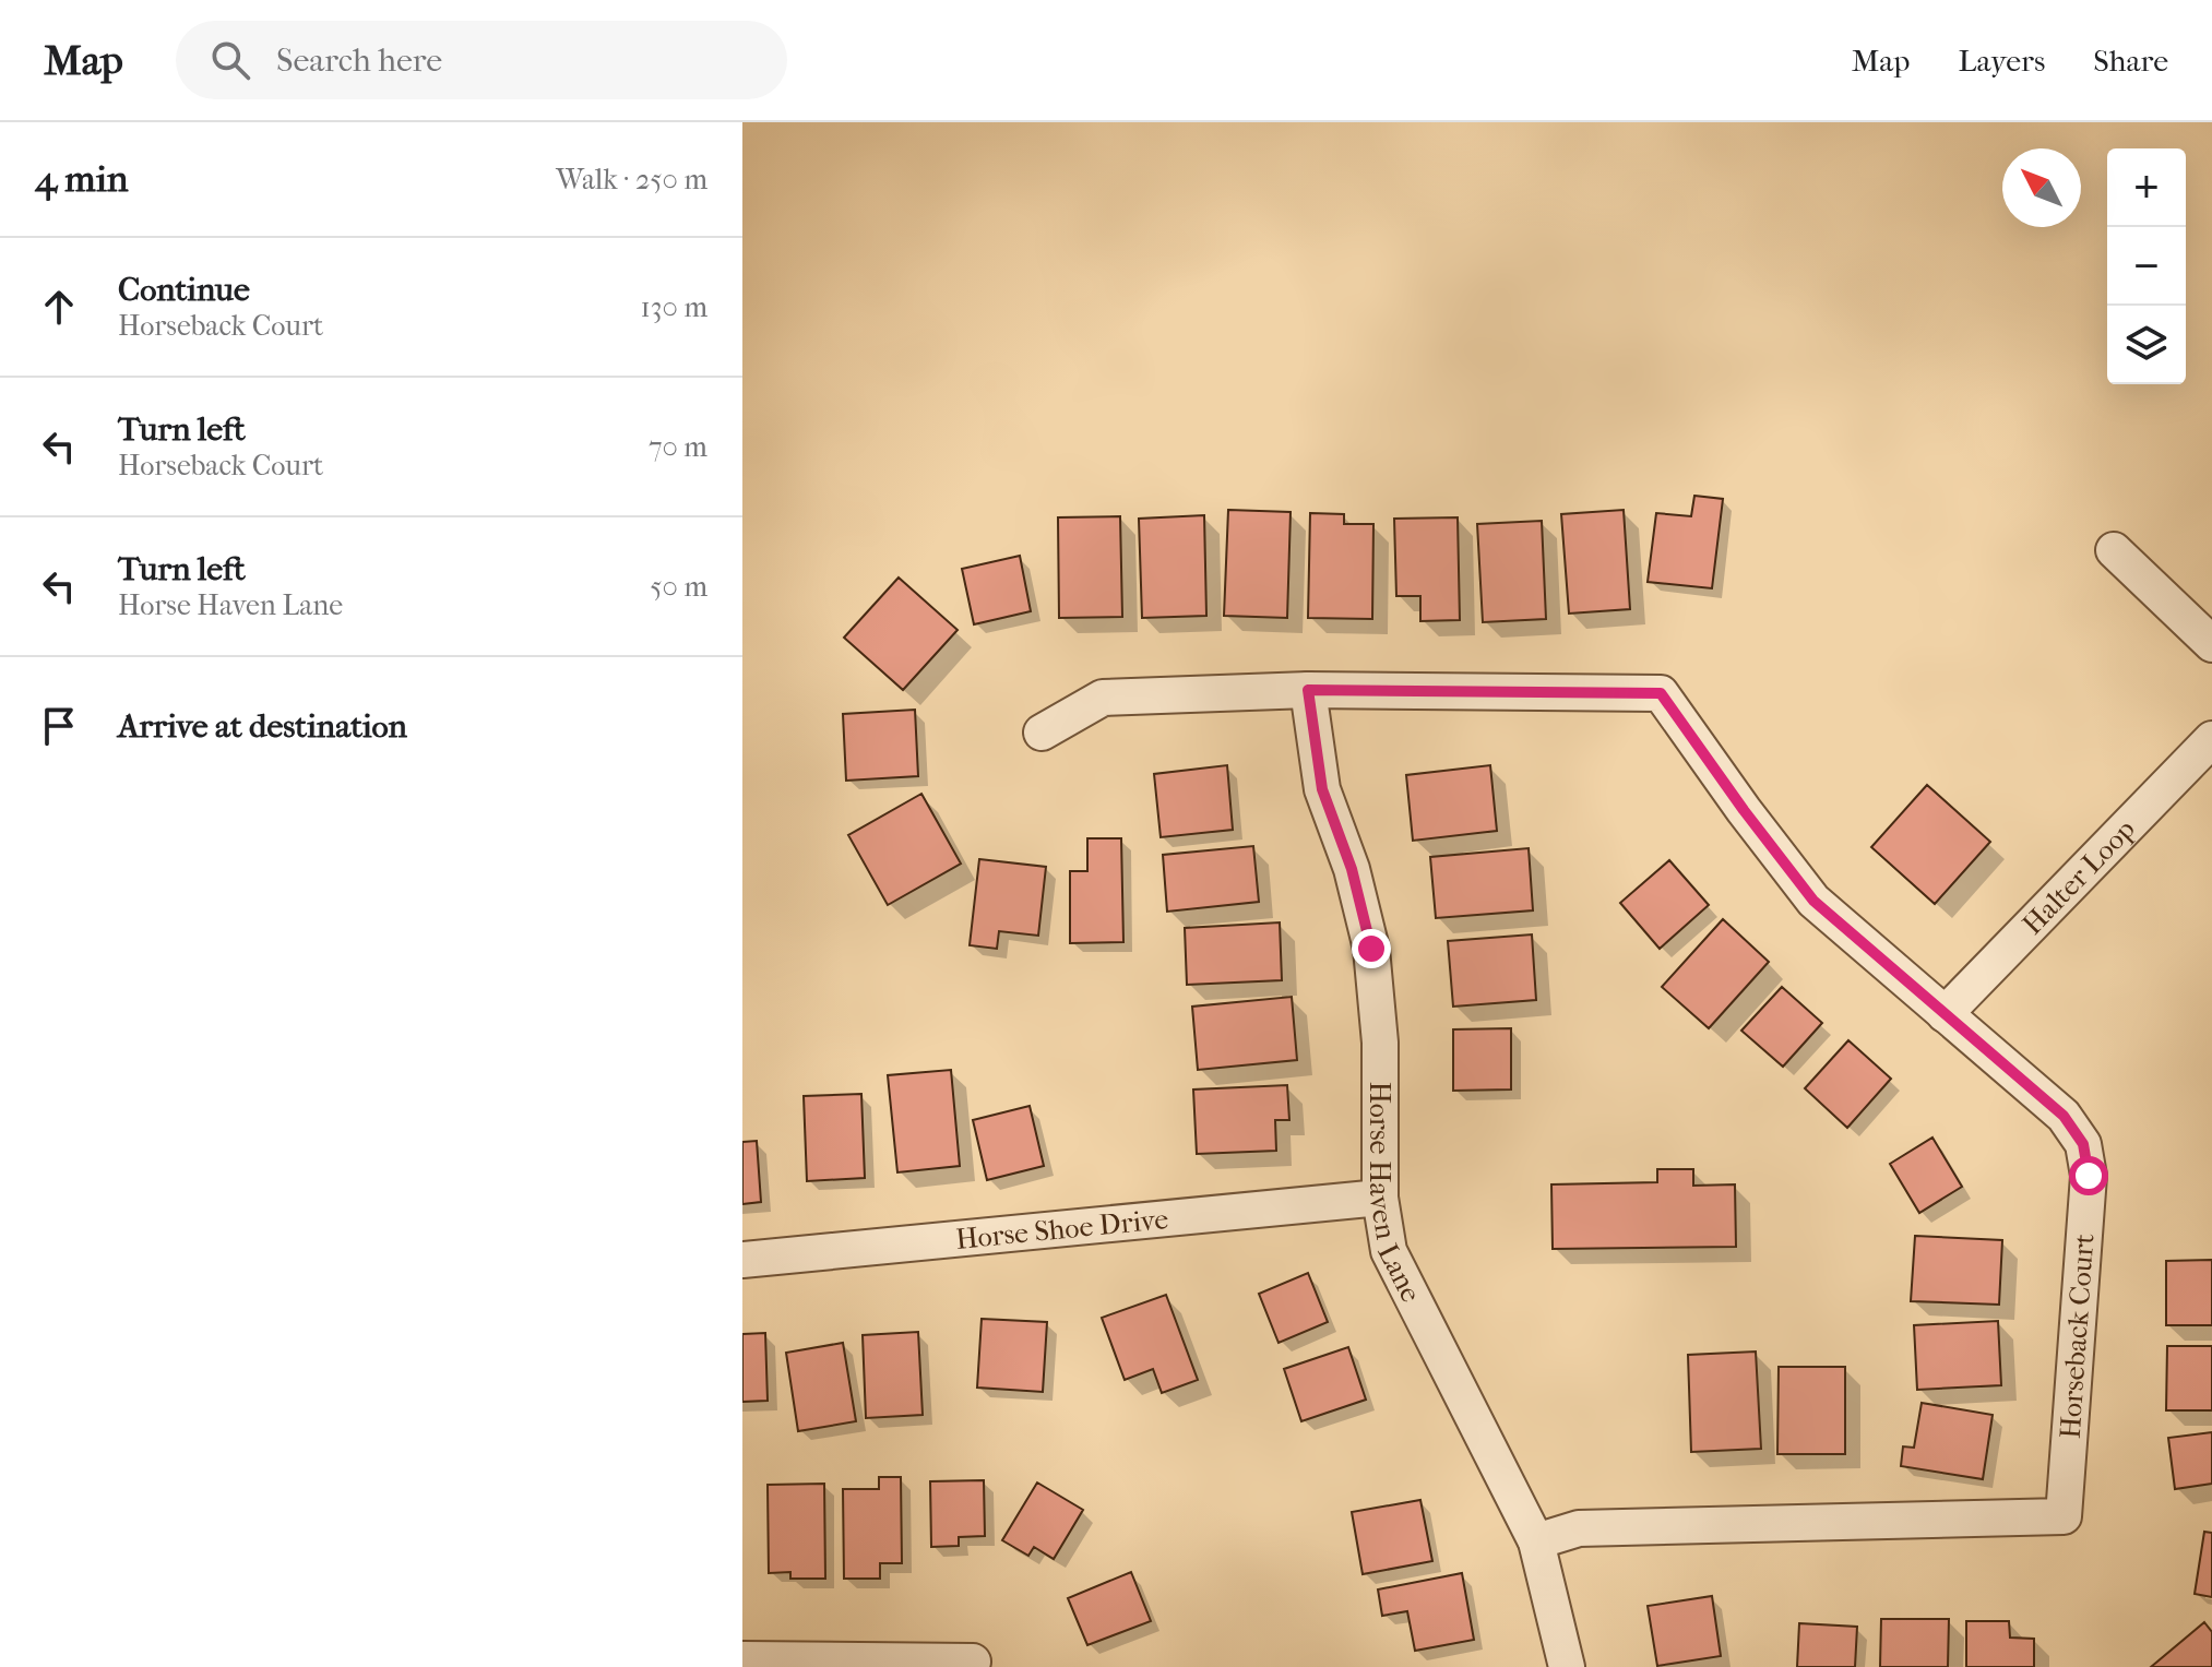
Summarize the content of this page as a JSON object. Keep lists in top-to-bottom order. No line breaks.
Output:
{"streets":{"street":["Halter Loop","Horse Haven Lane","Horse Shoe Drive","Horseback Court"]},"crossings":[["Halter Loop","Horseback Court"],["Horse Haven Lane","Horse Shoe Drive"],["Horse Haven Lane","Horseback Court"]],"north":"top left","page":{"header":"Map","search":"Search here","nav":["Map","Layers","Share"],"heading":["4 min","Walk · 250 m"],"map_buttons":["+","−"],"list":[["Continue","Horseback Court","130 m"],["Turn left","Horseback Court","70 m"],["Turn left","Horse Haven Lane","50 m"],"Arrive at destination"]}}
